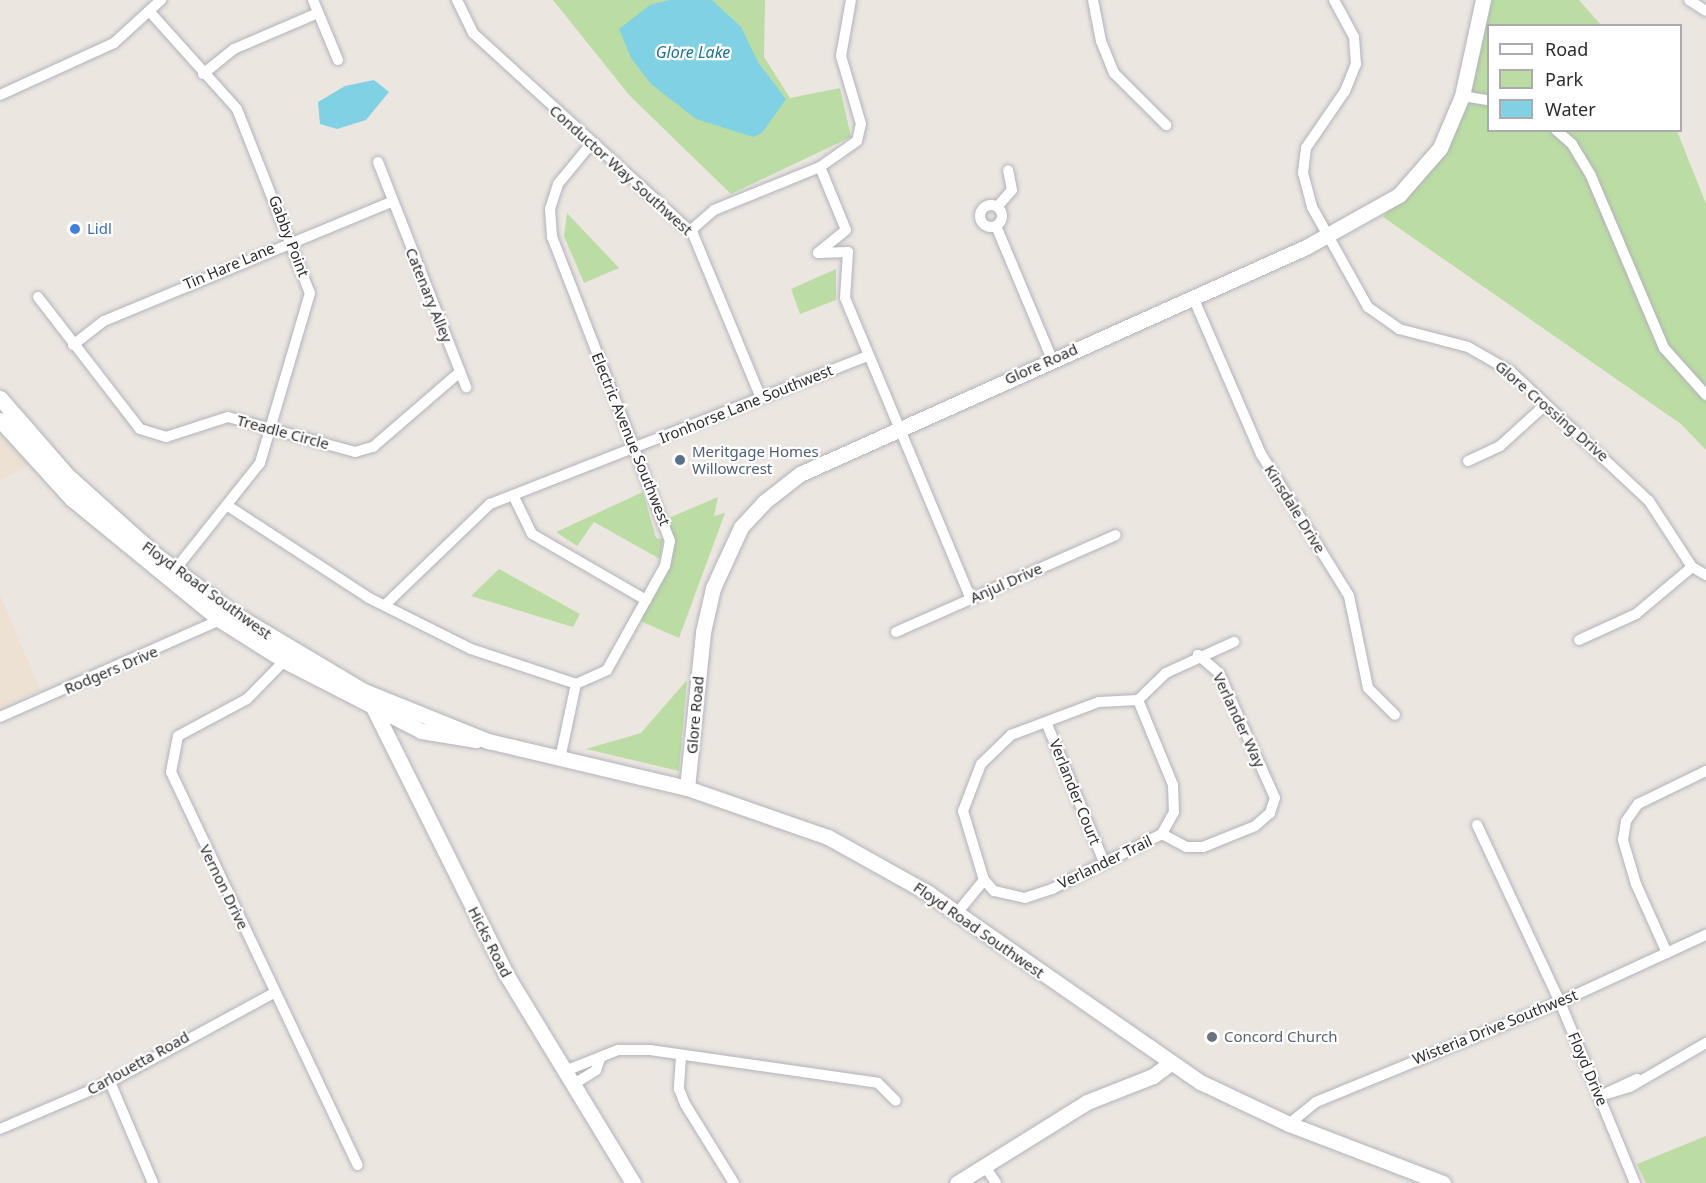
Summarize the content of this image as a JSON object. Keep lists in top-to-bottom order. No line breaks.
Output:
{"streets":{"main road":["Glore Road","Floyd Road Southwest","Hicks Road"],"street":["Conductor Way Southwest","Gabby Point","Tin Hare Lane","Catenary Alley","Ironhorse Lane Southwest","Glore Crossing Drive","Treadle Circle","Electric Avenue Southwest","Kinsdale Drive","Anjul Drive","Rodgers Drive","Verlander Way","Verlander Court","Verlander Trail","Vernon Drive","Wisteria Drive Southwest","Carlouetta Road","Floyd Drive"]},"crossings":[["Conductor Way Southwest","Ironhorse Lane Southwest"],["Conductor Way Southwest","Electric Avenue Southwest"],["Gabby Point","Tin Hare Lane"],["Gabby Point","Treadle Circle"],["Gabby Point","Floyd Road Southwest"],["Tin Hare Lane","Catenary Alley"],["Tin Hare Lane","Treadle Circle"],["Catenary Alley","Treadle Circle"],["Glore Road","Glore Crossing Drive"],["Glore Road","Kinsdale Drive"],["Glore Road","Floyd Road Southwest"],["Ironhorse Lane Southwest","Electric Avenue Southwest"],["Floyd Road Southwest","Rodgers Drive"],["Floyd Road Southwest","Vernon Drive"],["Floyd Road Southwest","Hicks Road"],["Floyd Road Southwest","Wisteria Drive Southwest"],["Verlander Way","Verlander Trail"],["Verlander Court","Verlander Trail"],["Vernon Drive","Carlouetta Road"],["Wisteria Drive Southwest","Floyd Drive"]],"water":["Glore Lake"],"places":["Lidl","Meritgage Homes Willowcrest","Concord Church"],"legend":["Road","Park","Water"]}
